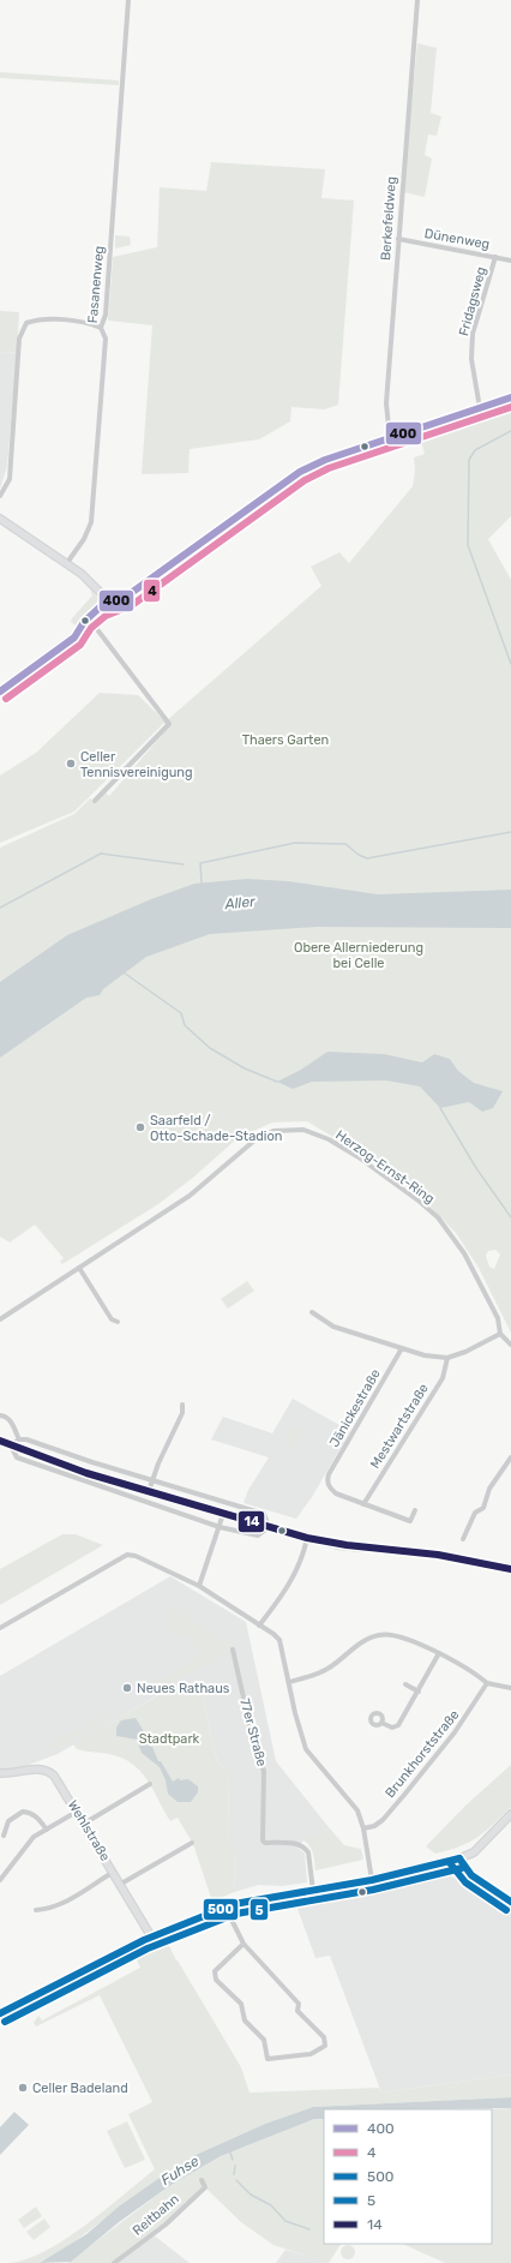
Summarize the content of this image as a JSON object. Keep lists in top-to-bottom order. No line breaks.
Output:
{"streets":{"street":["Berkefeldweg","Dünenweg","Fasanenweg","Fridagsweg","Herzog-Ernst-Ring","Jänickestraße","Mestwartstraße","77er Straße","Brunkhorststraße","Wehlstraße","Reitbahn"]},"crossings":[["Berkefeldweg","Dünenweg"],["Dünenweg","Fridagsweg"],["Jänickestraße","Mestwartstraße"]],"water":["Aller","Fuhse"],"parks":["Thaers Garten","Obere Allerniederung bei Celle","Stadtpark"],"places":["Celler Tennisvereinigung","Saarfeld / Otto-Schade-Stadion","Neues Rathaus","Celler Badeland"],"lines":["transit line 400","transit line 4","transit line 14","transit line 500","transit line 5"],"legend":["400","4","500","5","14"]}
